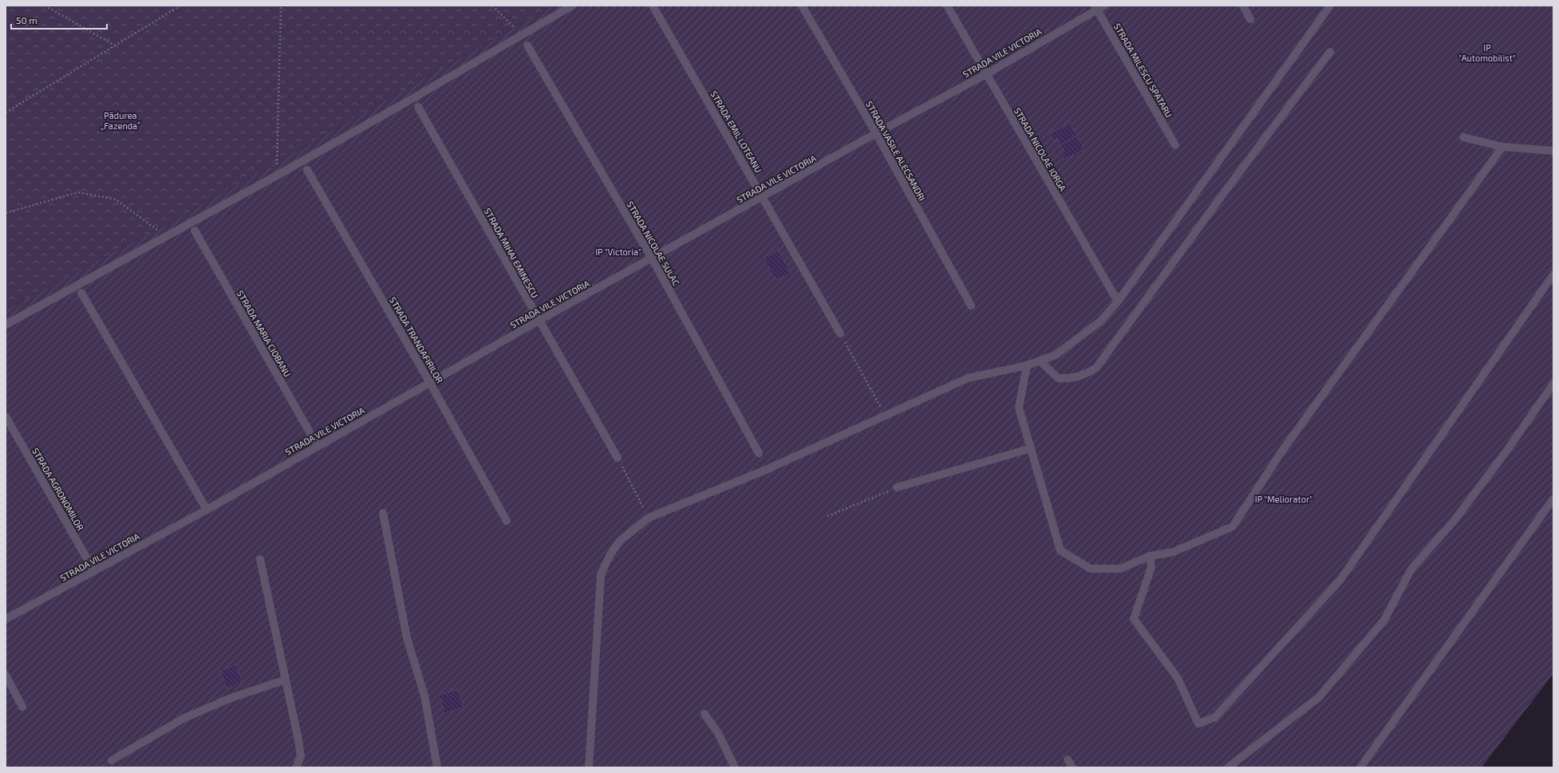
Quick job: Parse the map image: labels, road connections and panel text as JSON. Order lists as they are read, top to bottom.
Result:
{
  "streets": {
    "street": [
      "STRADA VILE VICTORIA",
      "STRADA MILESCU SPATARU",
      "STRADA EMIL LOTEANU",
      "STRADA NICOLAE IORGA",
      "STRADA VASILE ALECSANDRI",
      "STRADA NICOLAE SULAC",
      "STRADA MIHAI EMINESCU",
      "STRADA MARIA CIOBANU",
      "STRADA TRANDAFIRILOR",
      "STRADA AGRONOMILOR"
    ]
  },
  "crossings": [
    ["STRADA VILE VICTORIA", "STRADA MILESCU SPATARU"],
    ["STRADA VILE VICTORIA", "STRADA EMIL LOTEANU"],
    ["STRADA VILE VICTORIA", "STRADA NICOLAE IORGA"],
    ["STRADA VILE VICTORIA", "STRADA VASILE ALECSANDRI"],
    ["STRADA VILE VICTORIA", "STRADA NICOLAE SULAC"],
    ["STRADA VILE VICTORIA", "STRADA MIHAI EMINESCU"],
    ["STRADA VILE VICTORIA", "STRADA MARIA CIOBANU"],
    ["STRADA VILE VICTORIA", "STRADA TRANDAFIRILOR"],
    ["STRADA VILE VICTORIA", "STRADA AGRONOMILOR"]
  ],
  "parks": [
    "IP \"Automobilist\"",
    "Pădurea „Fazenda”",
    "IP \"Victoria\"",
    "IP \"Meliorator\""
  ],
  "scale_bar": "50 m"
}
